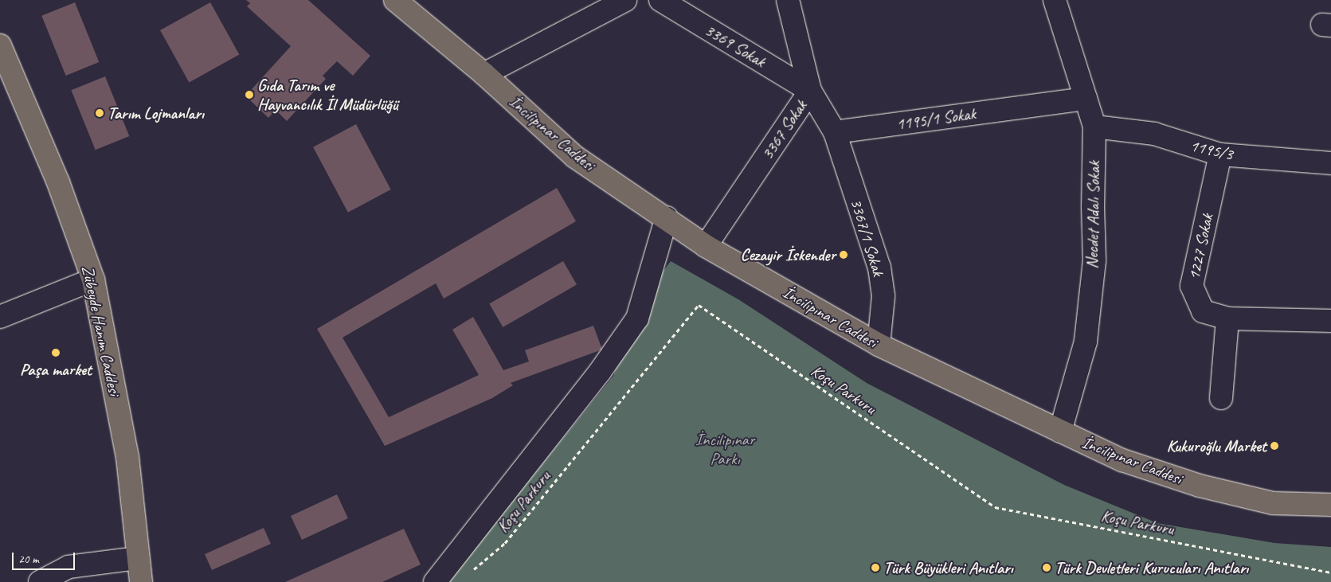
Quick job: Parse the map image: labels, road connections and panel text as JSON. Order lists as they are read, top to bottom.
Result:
{
  "streets": {
    "main road": ["İncilipınar Caddesi", "Zübeyde Hanım Caddesi"],
    "street": [
      "3369 Sokak",
      "1195/1 Sokak",
      "3367 Sokak",
      "1195/3",
      "Necdet Adalı Sokak",
      "3367/1 Sokak",
      "1227 Sokak"
    ],
    "path": ["Koşu Parkuru"]
  },
  "crossings": [
    ["3369 Sokak", "3367 Sokak"],
    ["1195/1 Sokak", "Necdet Adalı Sokak"],
    ["1195/1 Sokak", "3367/1 Sokak"],
    ["3367 Sokak", "İncilipınar Caddesi"],
    ["İncilipınar Caddesi", "Necdet Adalı Sokak"],
    ["İncilipınar Caddesi", "3367/1 Sokak"],
    ["1195/3", "Necdet Adalı Sokak"],
    ["1195/3", "1227 Sokak"]
  ],
  "parks": ["İncilipınar Parkı"],
  "places": [
    "Gıda Tarım ve Hayvancılık İl Müdürlüğü",
    "Tarım Lojmanları",
    "Cezayir İskender",
    "Paşa market",
    "Kukuroğlu Market",
    "Türk Büyükleri Anıtları",
    "Türk Devletleri Kurucuları Anıtları"
  ],
  "scale_bar": "20 m"
}
